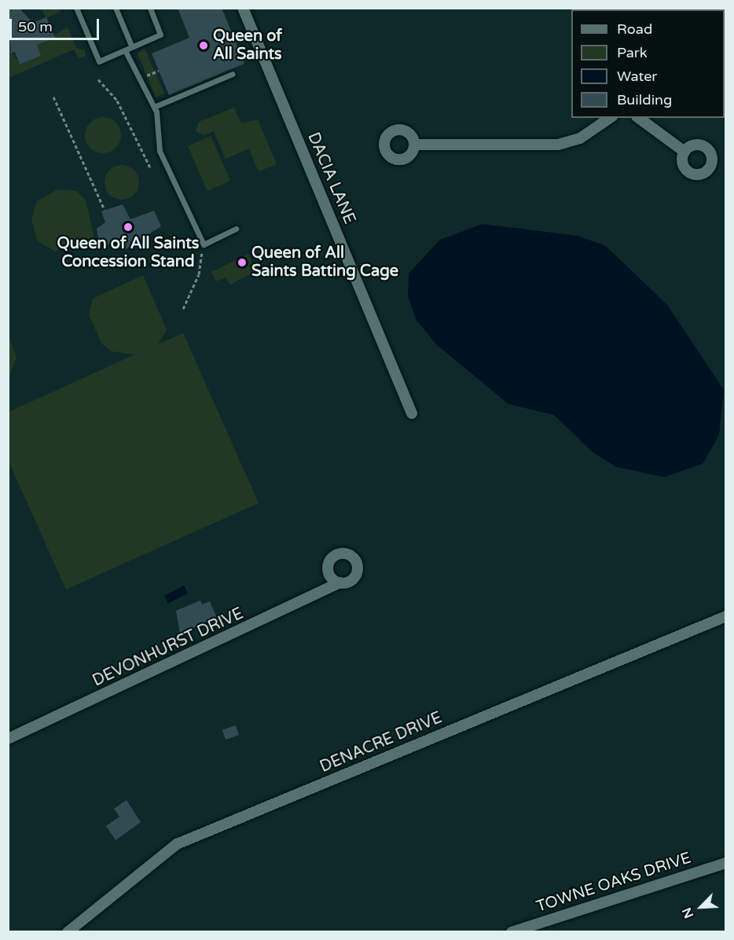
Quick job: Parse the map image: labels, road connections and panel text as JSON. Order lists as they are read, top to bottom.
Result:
{
  "streets": {
    "street": [
      "DACIA LANE",
      "DEVONHURST DRIVE",
      "DENACRE DRIVE",
      "TOWNE OAKS DRIVE"
    ]
  },
  "places": ["Queen of All Saints", "Queen of All Saints Concession Stand", "Queen of All Saints Batting Cage"],
  "legend": [
    "Road",
    "Park",
    "Water",
    "Building"
  ],
  "scale_bar": "50 m",
  "north": "bottom left"
}
